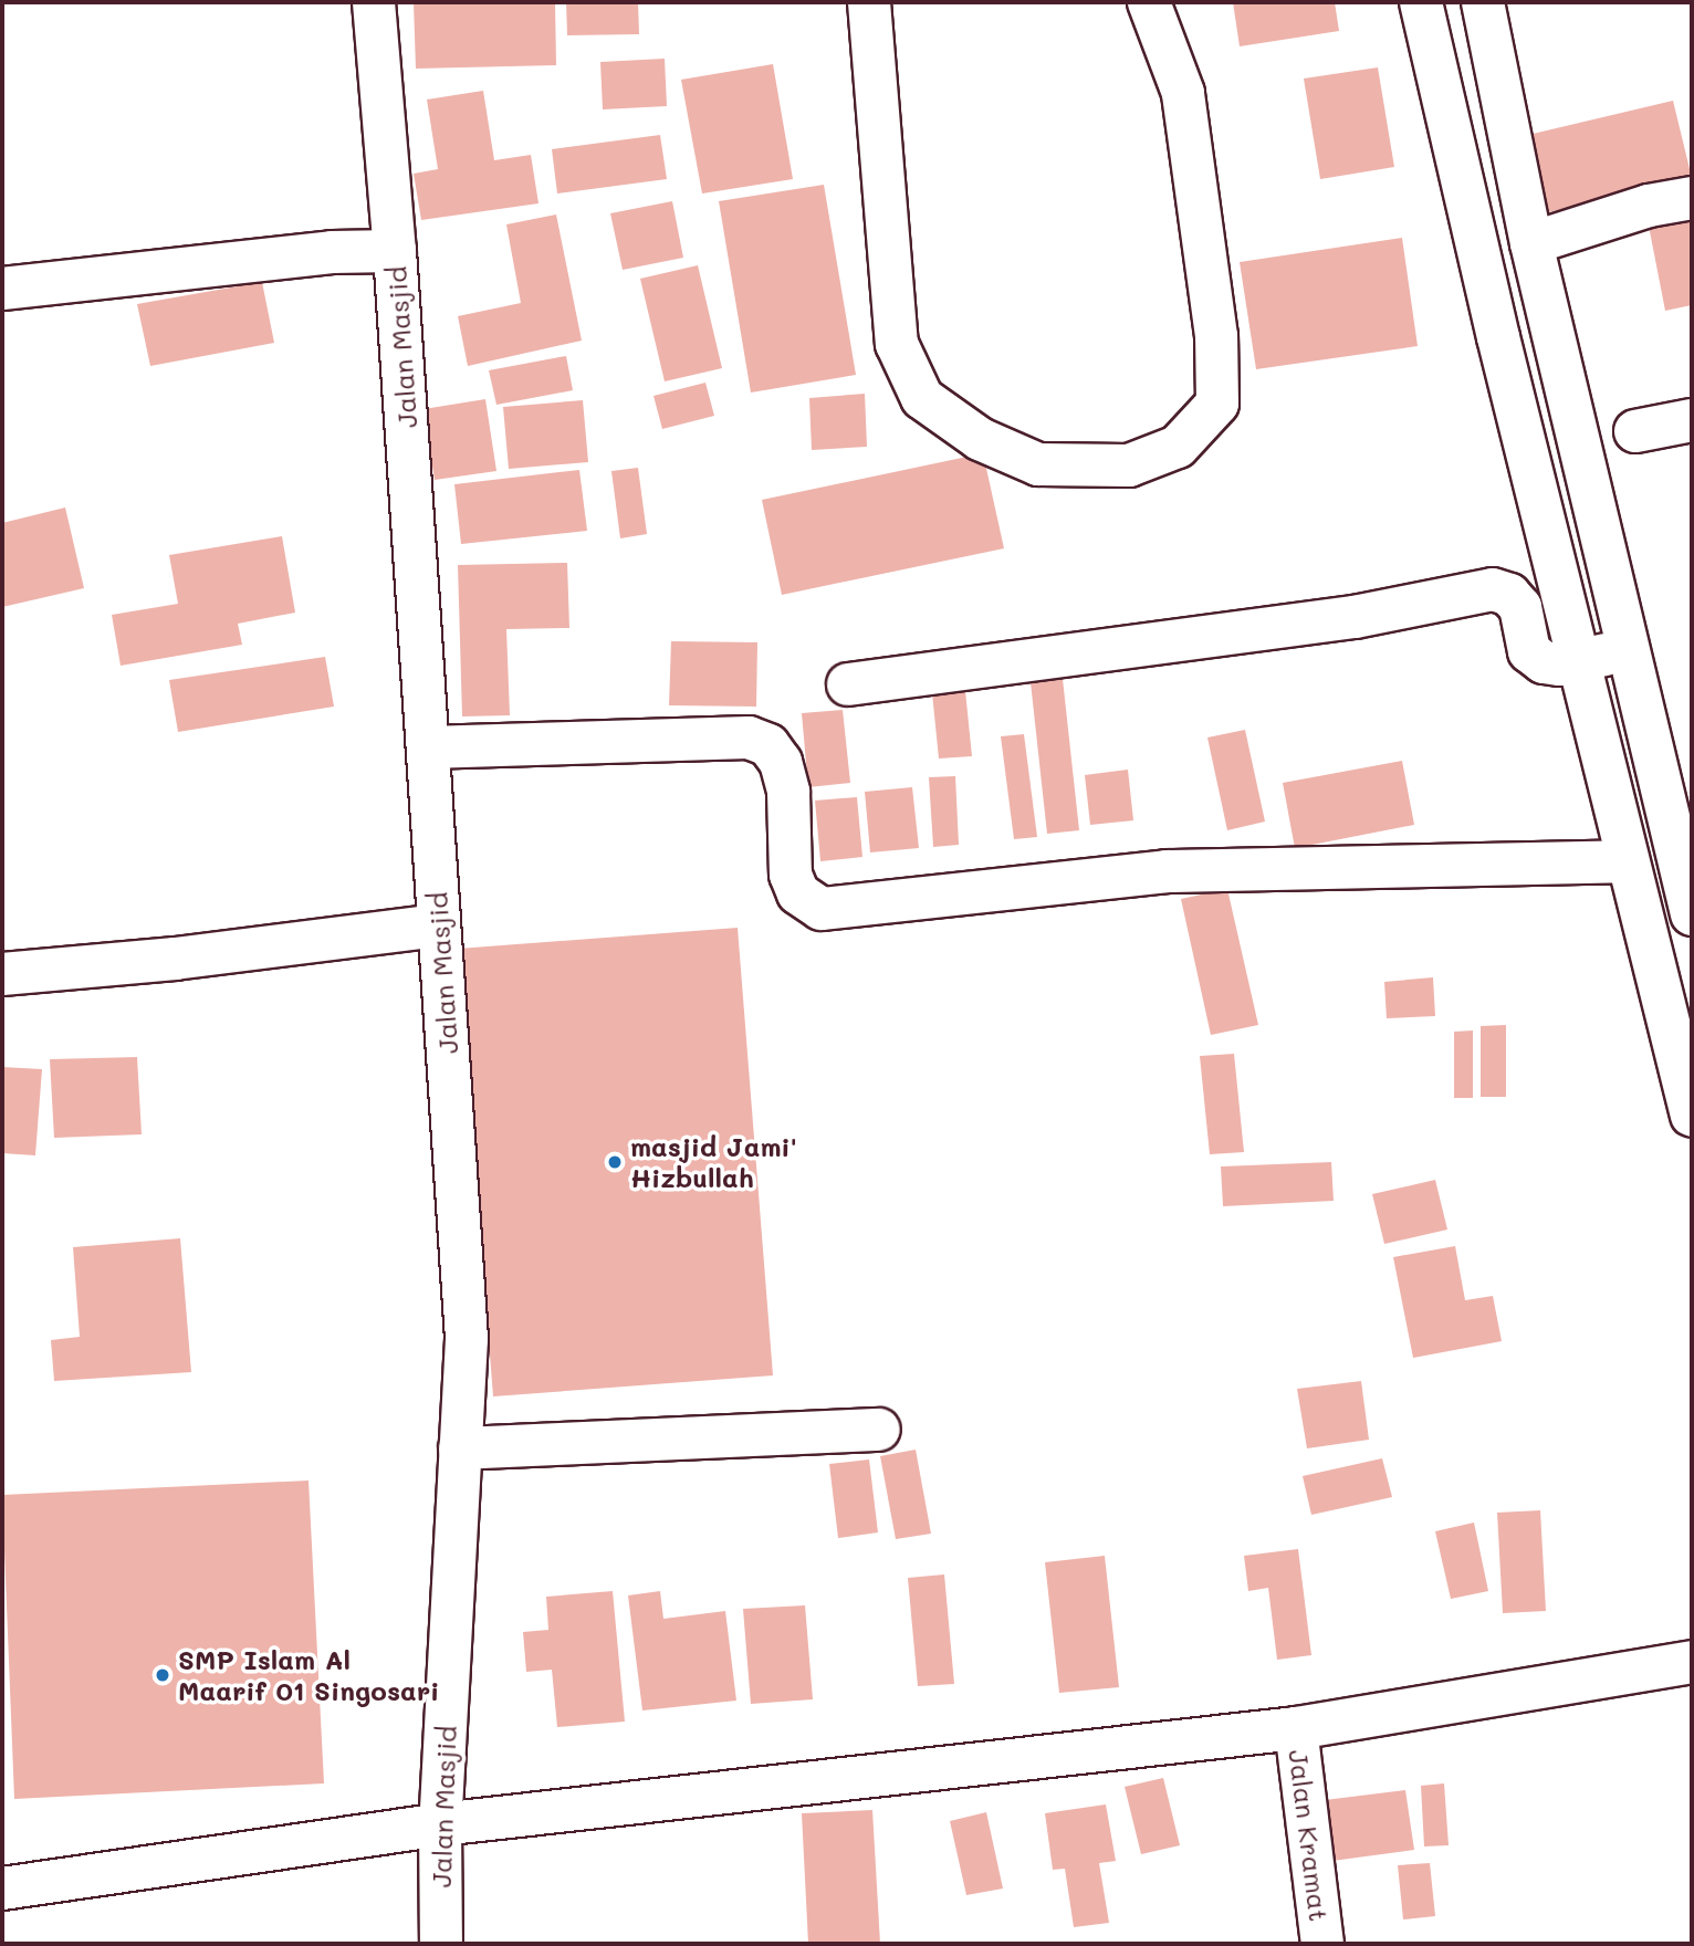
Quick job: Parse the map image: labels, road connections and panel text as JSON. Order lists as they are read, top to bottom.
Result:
{
  "streets": {
    "street": ["Jalan Masjid", "Jalan Kramat"]
  },
  "places": ["masjid Jami' Hizbullah", "SMP Islam Al Maarif 01 Singosari"]
}
